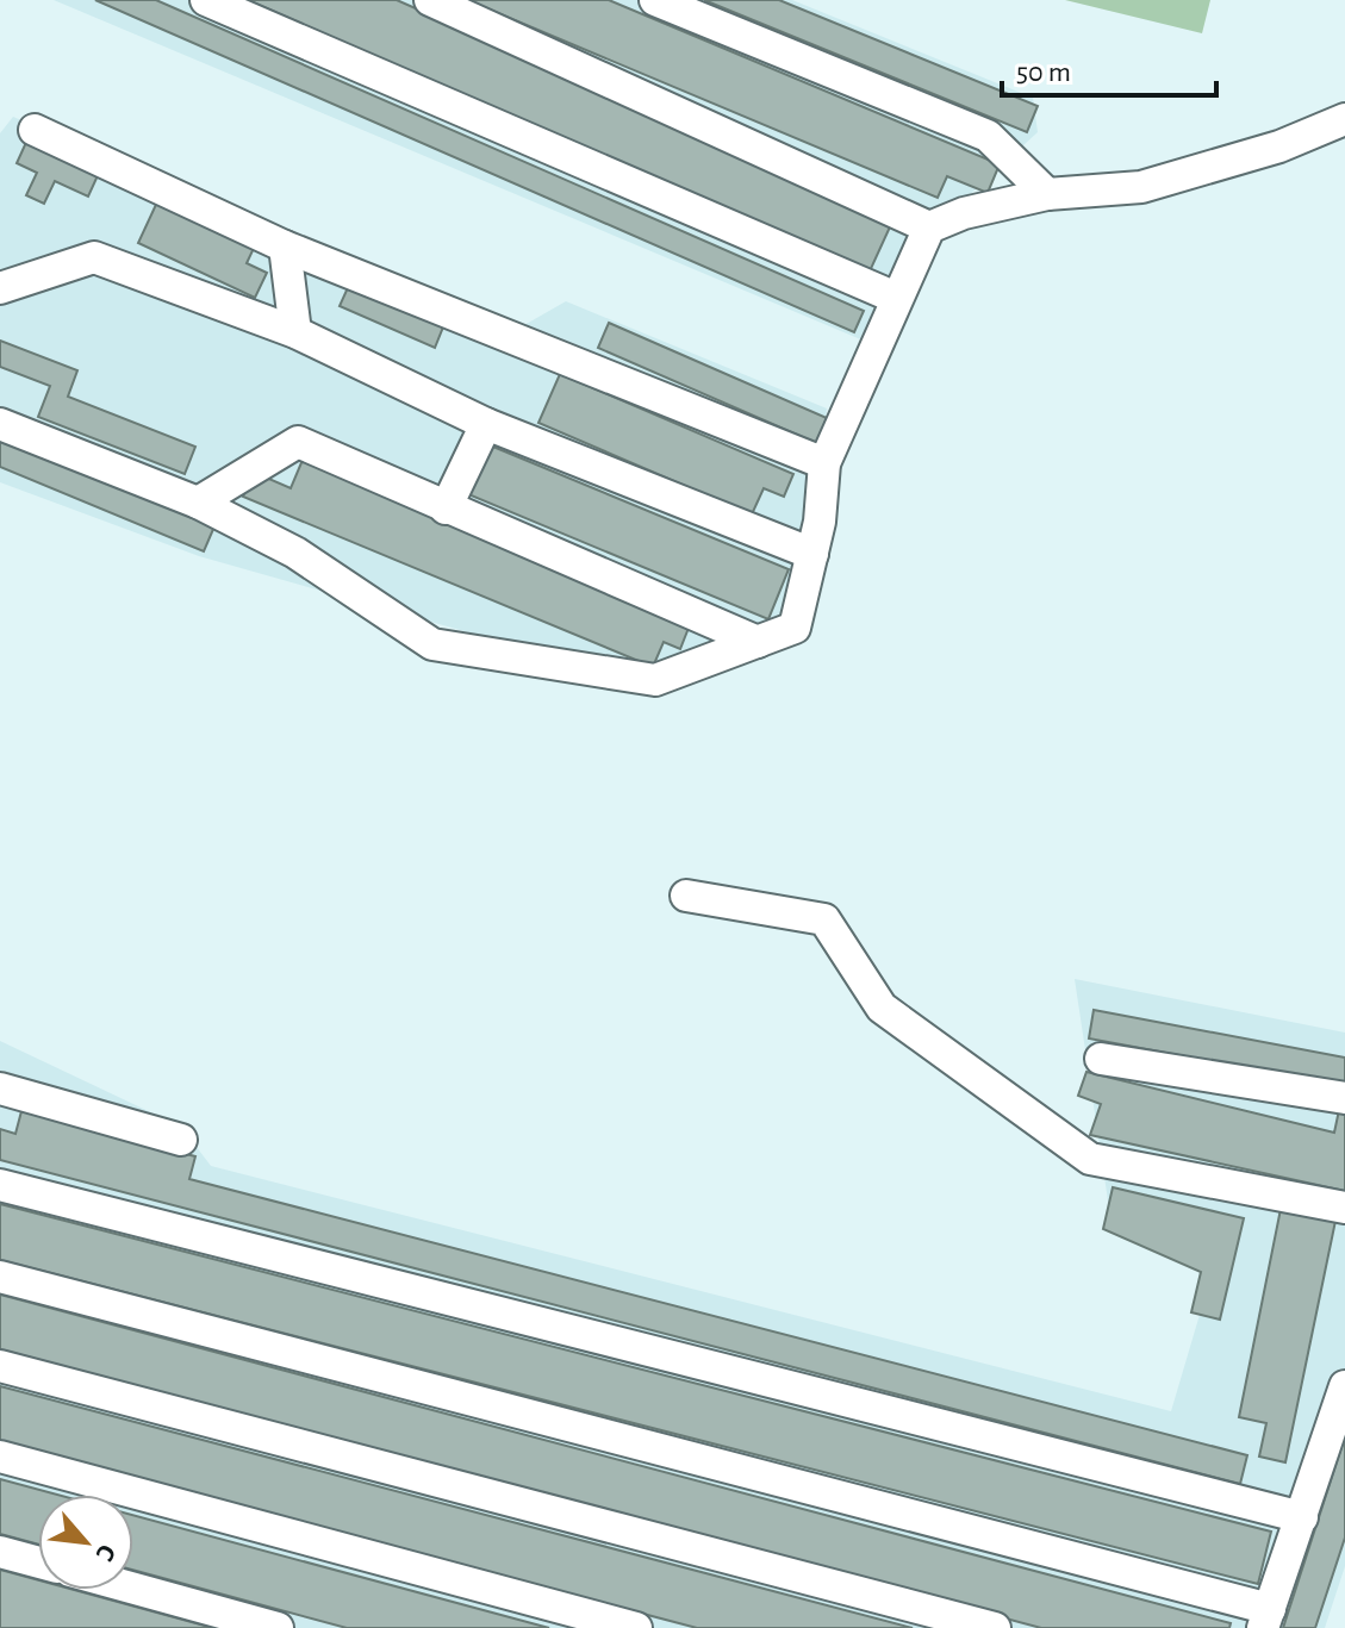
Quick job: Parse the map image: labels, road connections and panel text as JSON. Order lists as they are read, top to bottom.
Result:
{
  "scale_bar": "50 m",
  "north": "bottom right"
}
